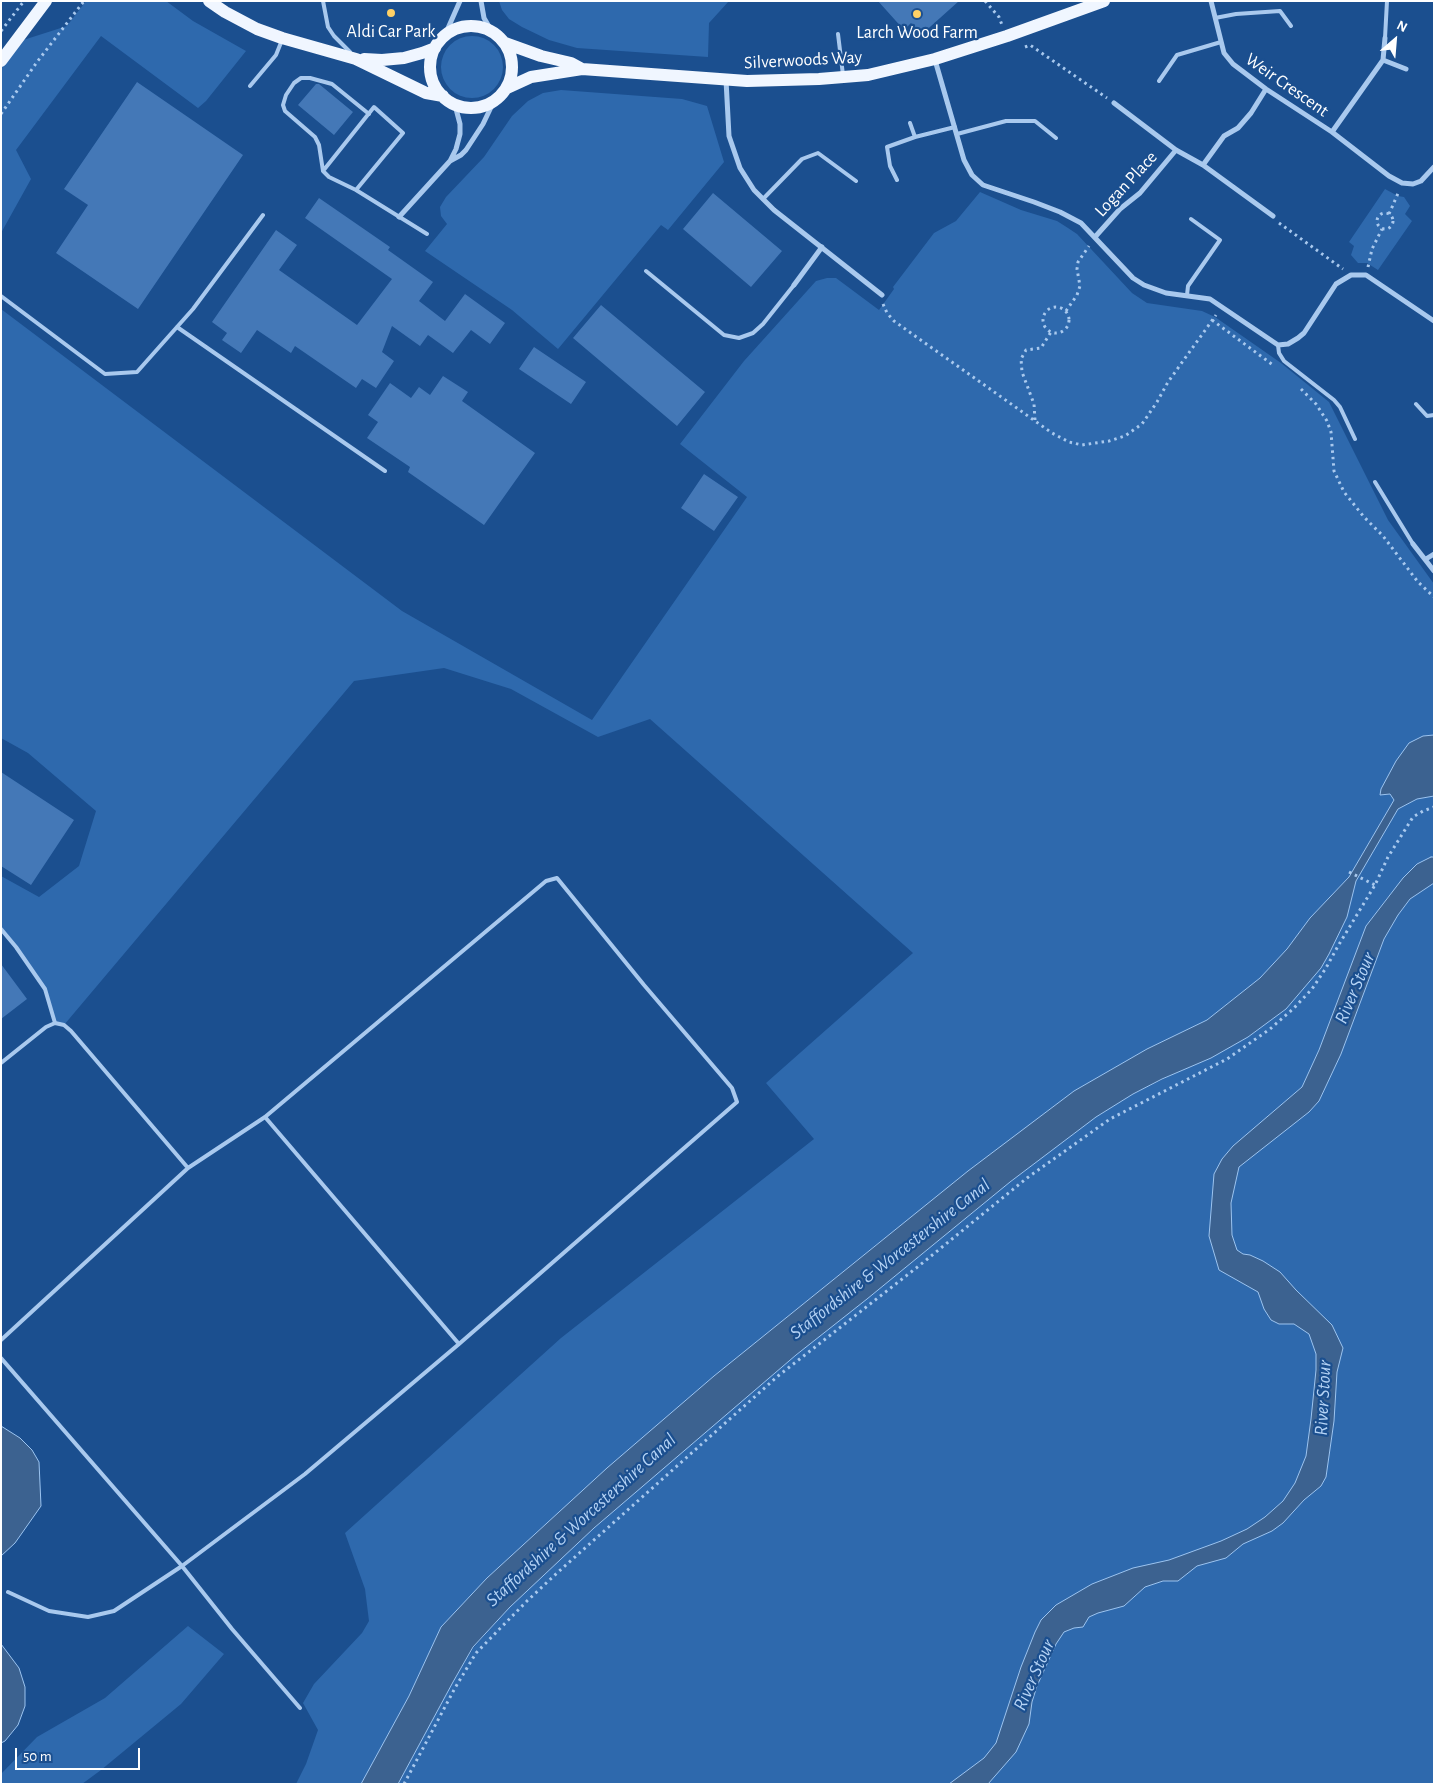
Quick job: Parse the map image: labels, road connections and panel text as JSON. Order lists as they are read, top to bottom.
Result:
{
  "streets": {
    "main road": ["Silverwoods Way"],
    "street": ["Weir Crescent", "Logan Place"]
  },
  "water": ["River Stour", "Staffordshire & Worcestershire Canal"],
  "places": ["Aldi Car Park", "Larch Wood Farm"],
  "scale_bar": "50 m",
  "north": "top right"
}
